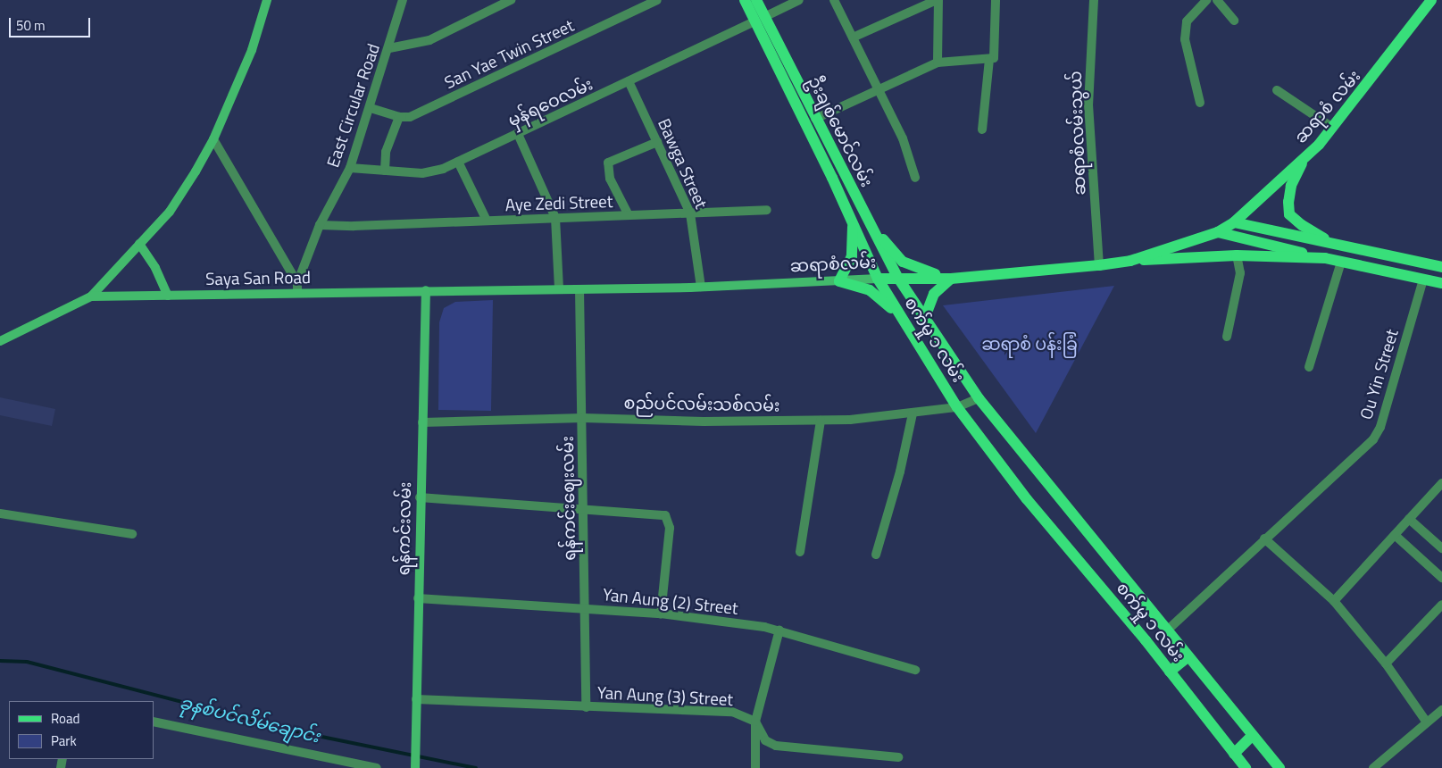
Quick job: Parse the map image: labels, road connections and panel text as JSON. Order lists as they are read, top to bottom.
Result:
{
  "streets": {
    "main road": [
      "ဆရာစံ လမ်း",
      "ဦးချစ်မောင်လမ်း",
      "ဆရာစံလမ်း",
      "Saya San Road",
      "စက်မှု ၁ လမ်း",
      "ရန်ကင်းလမ်း"
    ],
    "street": [
      "San Yae Twin Street",
      "မှန်ရဝေလမ်း",
      "East Circular Road",
      "ဆရာစံလမ်းသွယ်",
      "Bawga Street",
      "Aye Zedi Street",
      "Ou Yin Street",
      "စည်ပင်လမ်းသစ်လမ်း",
      "ရန်ကင်းဈေးလမ်း",
      "Yan Aung (2) Street",
      "Yan Aung (3) Street"
    ]
  },
  "crossings": [
    ["မှန်ရဝေလမ်း", "East Circular Road"],
    ["မှန်ရဝေလမ်း", "ဦးချစ်မောင်လမ်း"],
    ["မှန်ရဝေလမ်း", "Bawga Street"],
    ["East Circular Road", "Aye Zedi Street"],
    ["East Circular Road", "Saya San Road"],
    ["ဆရာစံ လမ်း", "ဆရာစံလမ်း"],
    ["ဦးချစ်မောင်လမ်း", "ဆရာစံလမ်း"],
    ["ဦးချစ်မောင်လမ်း", "စက်မှု ၁ လမ်း"],
    ["ဆရာစံလမ်းသွယ်", "ဆရာစံလမ်း"],
    ["Bawga Street", "Aye Zedi Street"],
    ["Bawga Street", "ဆရာစံလမ်း"],
    ["ဆရာစံလမ်း", "Saya San Road"],
    ["ဆရာစံလမ်း", "စက်မှု ၁ လမ်း"],
    ["ဆရာစံလမ်း", "ရန်ကင်းဈေးလမ်း"],
    ["ဆရာစံလမ်း", "ရန်ကင်းလမ်း"],
    ["Saya San Road", "ရန်ကင်းလမ်း"],
    ["စက်မှု ၁ လမ်း", "Ou Yin Street"],
    ["စက်မှု ၁ လမ်း", "စည်ပင်လမ်းသစ်လမ်း"],
    ["စည်ပင်လမ်းသစ်လမ်း", "ရန်ကင်းဈေးလမ်း"],
    ["စည်ပင်လမ်းသစ်လမ်း", "ရန်ကင်းလမ်း"],
    ["ရန်ကင်းဈေးလမ်း", "Yan Aung (2) Street"],
    ["ရန်ကင်းဈေးလမ်း", "Yan Aung (3) Street"],
    ["ရန်ကင်းလမ်း", "Yan Aung (2) Street"],
    ["ရန်ကင်းလမ်း", "Yan Aung (3) Street"]
  ],
  "water": ["ခုနစ်ပင်လိမ်ချောင်း"],
  "parks": ["ဆရာစံ ပန်းခြံ"],
  "legend": ["Road", "Park"],
  "scale_bar": "50 m"
}
